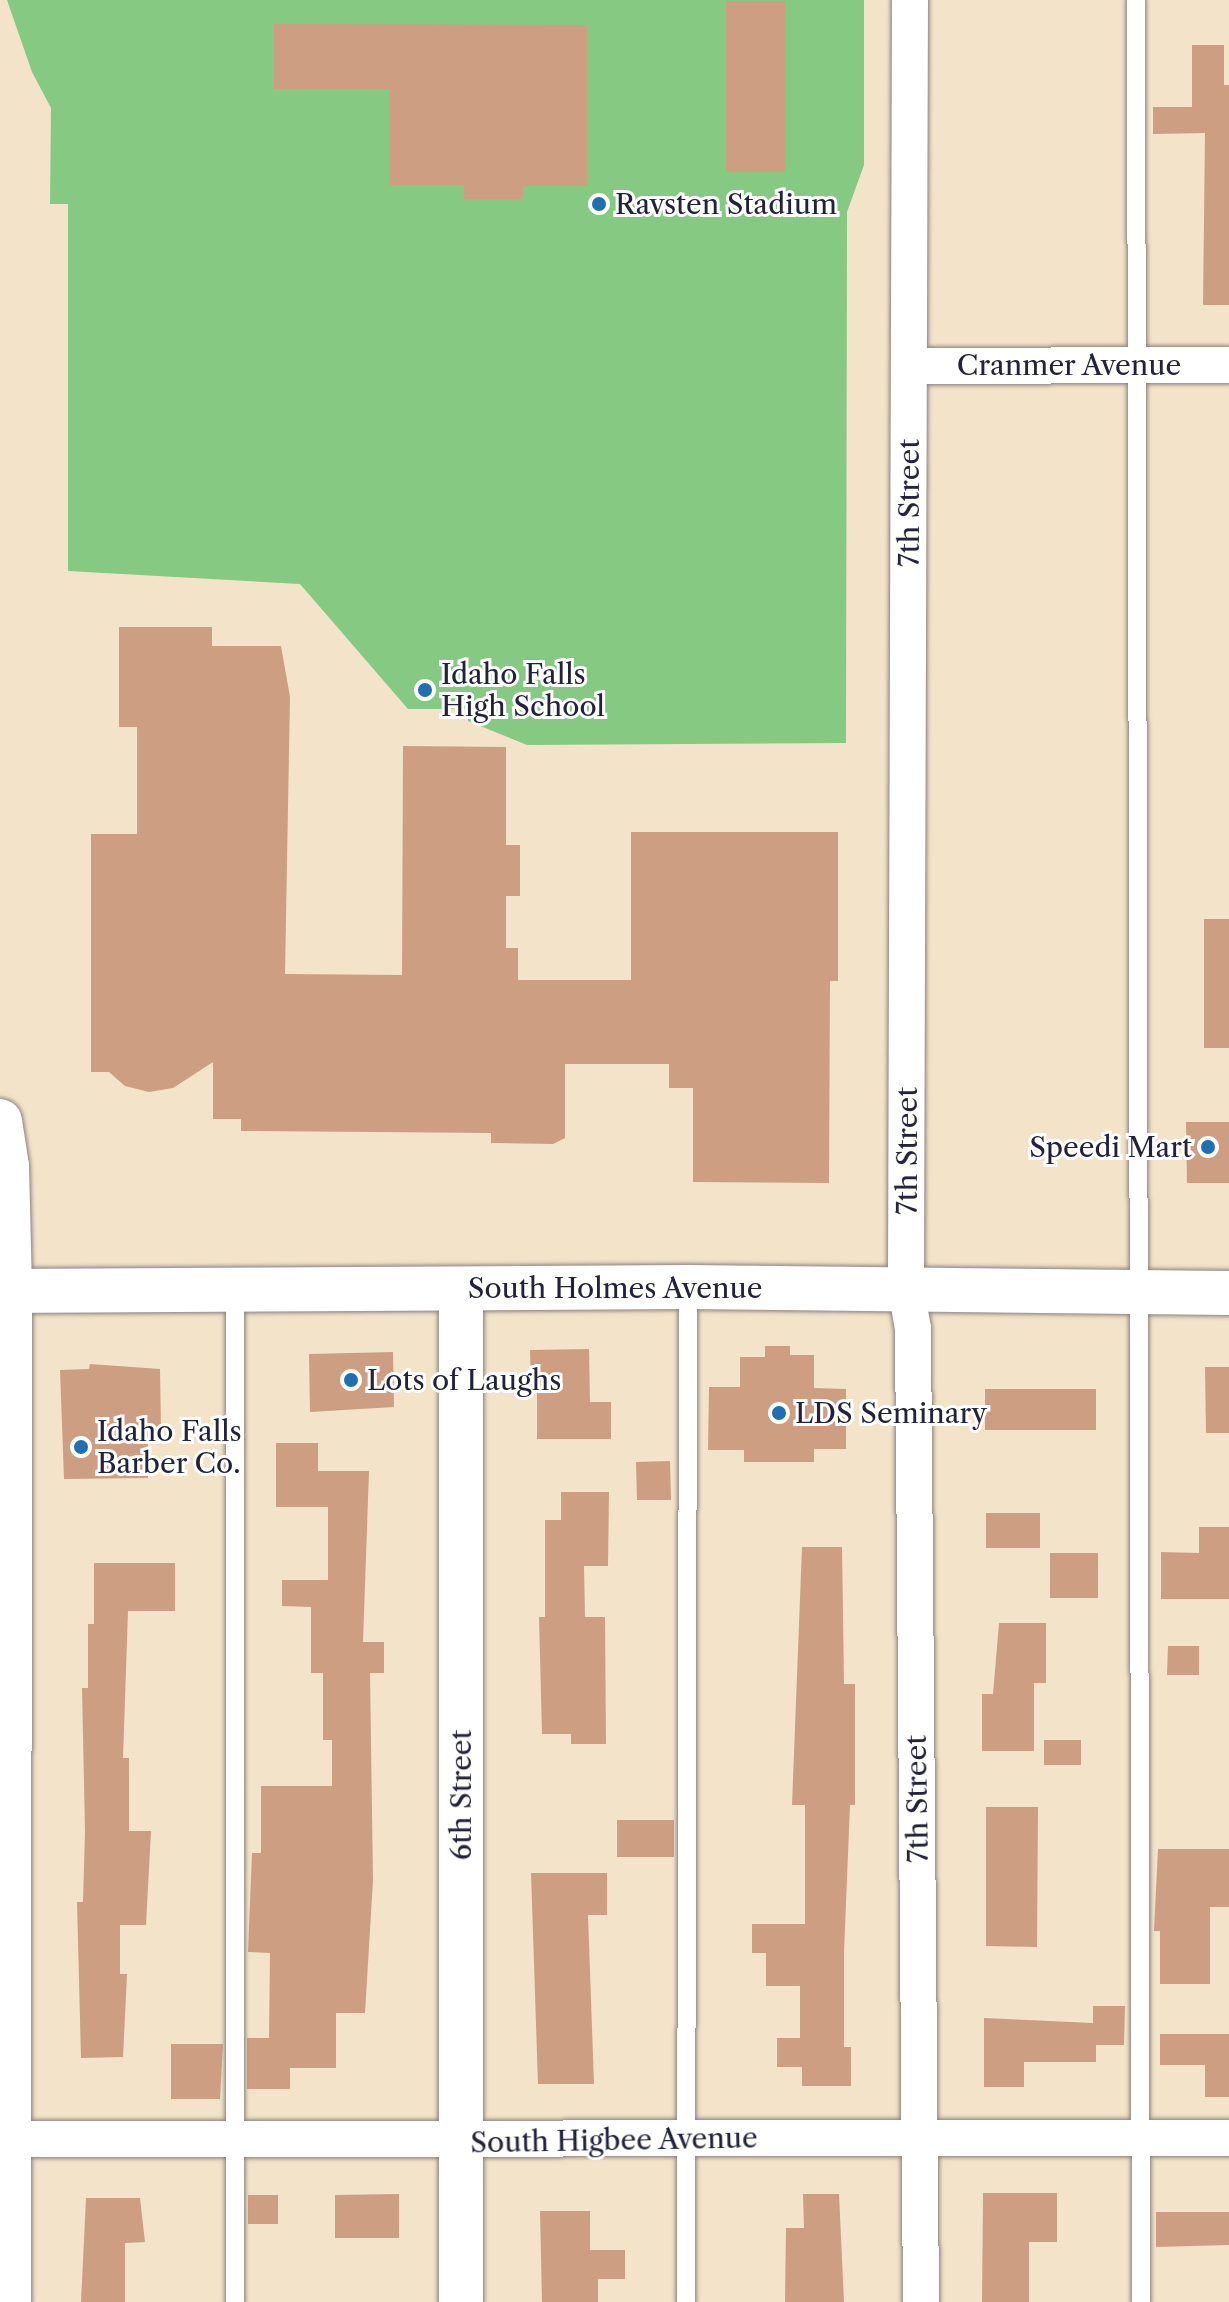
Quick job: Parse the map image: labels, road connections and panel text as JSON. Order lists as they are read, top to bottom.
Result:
{
  "streets": {
    "street": [
      "Cranmer Avenue",
      "7th Street",
      "South Holmes Avenue",
      "6th Street",
      "South Higbee Avenue"
    ]
  },
  "crossings": [
    ["Cranmer Avenue", "7th Street"],
    ["7th Street", "South Holmes Avenue"],
    ["7th Street", "South Higbee Avenue"],
    ["South Holmes Avenue", "6th Street"],
    ["6th Street", "South Higbee Avenue"]
  ],
  "places": [
    "Ravsten Stadium",
    "Idaho Falls High School",
    "Speedi Mart",
    "Lots of Laughs",
    "LDS Seminary",
    "Idaho Falls Barber Co."
  ]
}
